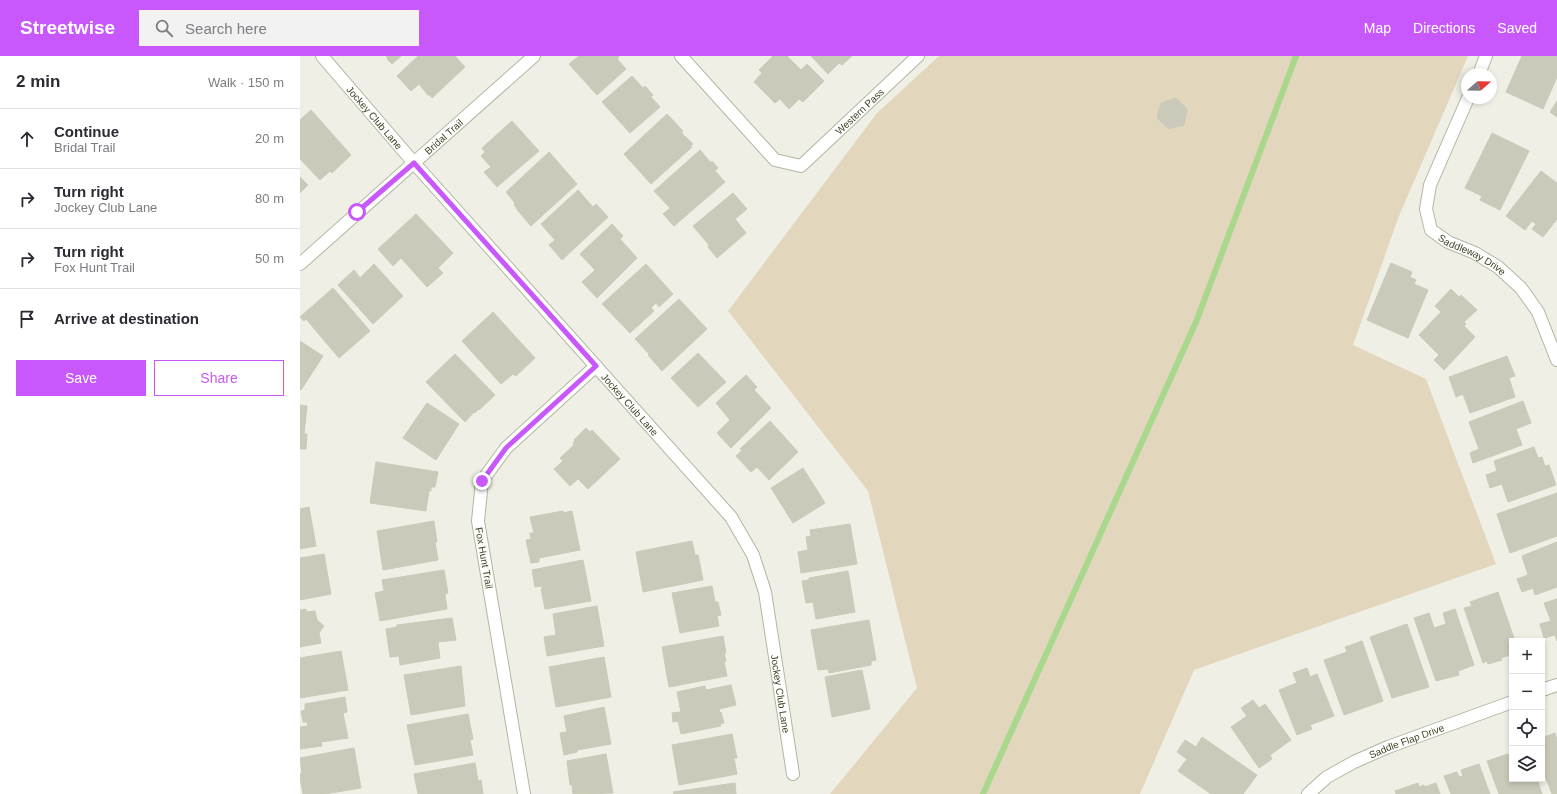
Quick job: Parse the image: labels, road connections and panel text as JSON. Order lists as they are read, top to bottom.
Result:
{
  "streets": {
    "street": [
      "Western Pass",
      "Jockey Club Lane",
      "Bridal Trail",
      "Saddleway Drive",
      "Fox Hunt Trail",
      "Saddle Flap Drive"
    ]
  },
  "crossings": [
    ["Jockey Club Lane", "Bridal Trail"],
    ["Jockey Club Lane", "Fox Hunt Trail"]
  ],
  "north": "right",
  "page": {
    "header": "Streetwise",
    "search": "Search here",
    "nav": ["Map", "Directions", "Saved"],
    "heading": ["2 min", "Walk · 150 m"],
    "list": [
      ["Continue", "Bridal Trail", "20 m"],
      ["Turn right", "Jockey Club Lane", "80 m"],
      ["Turn right", "Fox Hunt Trail", "50 m"],
      "Arrive at destination"
    ],
    "buttons": ["Save", "Share"],
    "map_buttons": ["+", "−"]
  }
}
